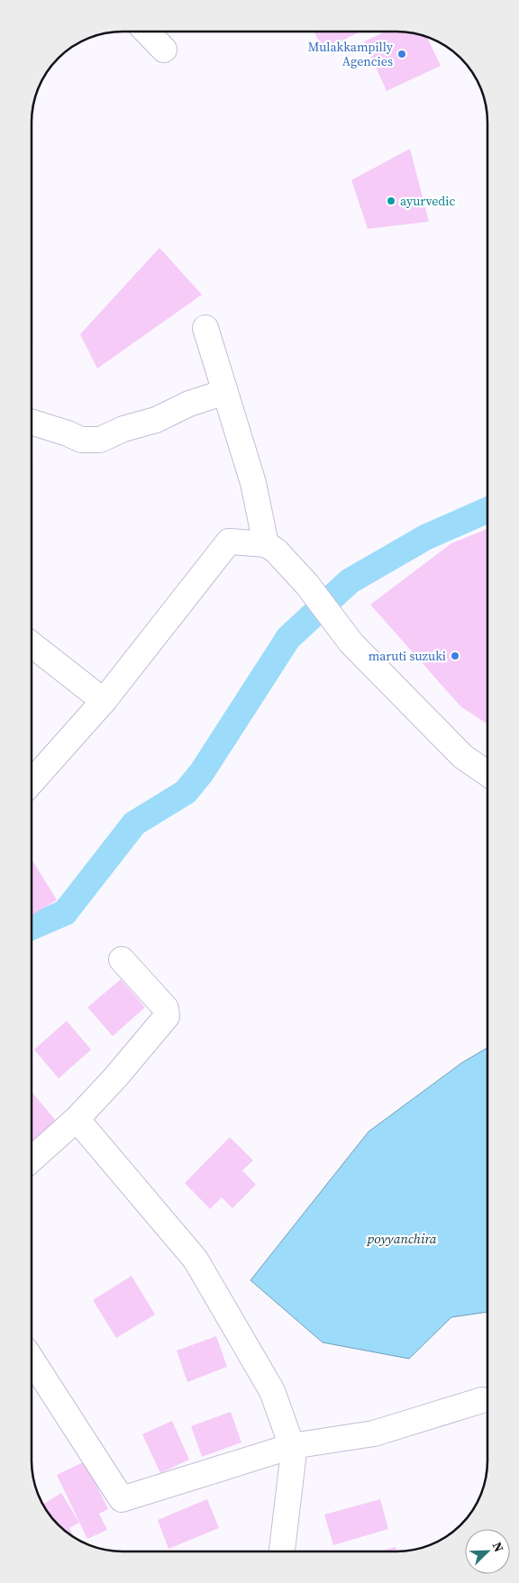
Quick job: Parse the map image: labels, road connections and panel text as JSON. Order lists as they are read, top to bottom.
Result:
{
  "water": ["poyyanchira"],
  "places": ["Mulakkampilly Agencies", "ayurvedic", "maruti suzuki"],
  "north": "top right"
}
